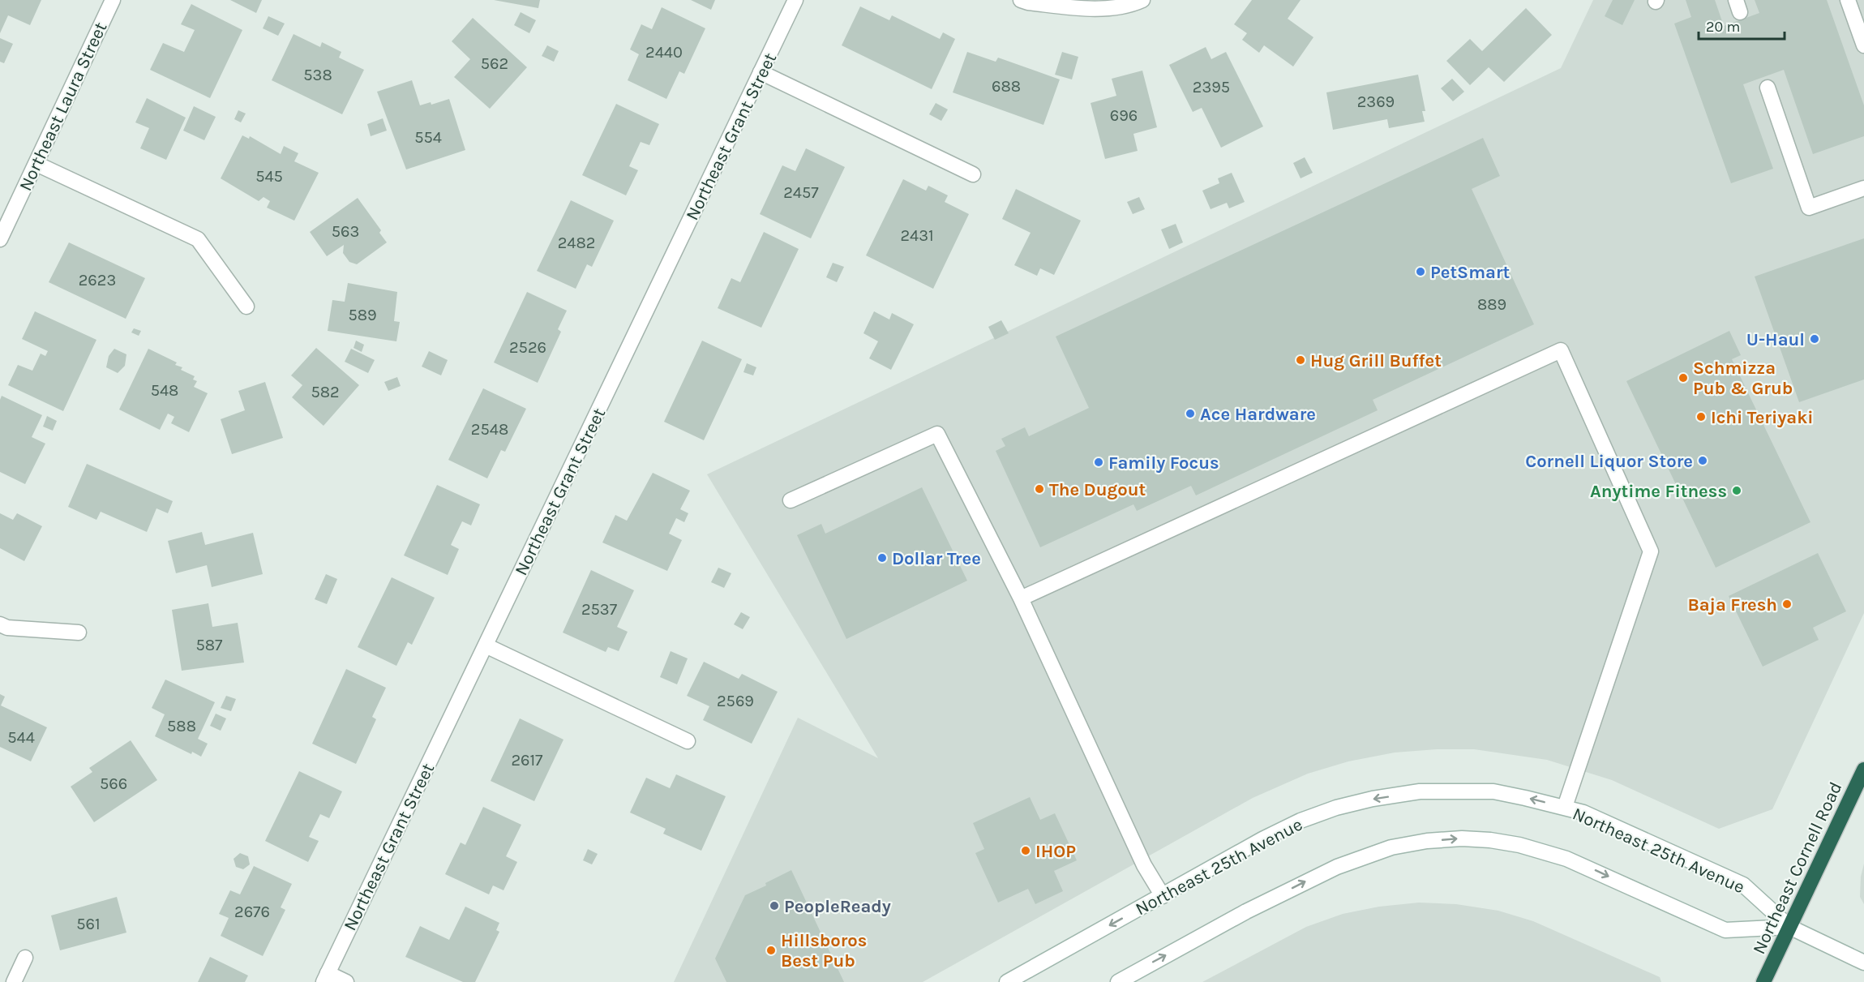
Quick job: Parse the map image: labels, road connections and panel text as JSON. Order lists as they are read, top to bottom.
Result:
{
  "streets": {
    "highway": ["Northeast Cornell Road"],
    "street": ["Northeast Laura Street", "Northeast Grant Street", "Northeast 25th Avenue"]
  },
  "crossings": [
    ["Northeast 25th Avenue", "Northeast Cornell Road"]
  ],
  "places": [
    "PetSmart",
    "U-Haul",
    "Hug Grill Buffet",
    "Schmizza Pub & Grub",
    "Ace Hardware",
    "Ichi Teriyaki",
    "Cornell Liquor Store",
    "Family Focus",
    "The Dugout",
    "Anytime Fitness",
    "Dollar Tree",
    "Baja Fresh",
    "IHOP",
    "PeopleReady",
    "Hillsboros Best Pub"
  ],
  "house_numbers": [
    "2440",
    "562",
    "538",
    "688",
    "2395",
    "2369",
    "696",
    "554",
    "545",
    "2457",
    "563",
    "2431",
    "2482",
    "2623",
    "889",
    "589",
    "2526",
    "548",
    "582",
    "2548",
    "2537",
    "587",
    "2569",
    "588",
    "544",
    "2617",
    "566",
    "2676",
    "561"
  ],
  "scale_bar": "20 m"
}
